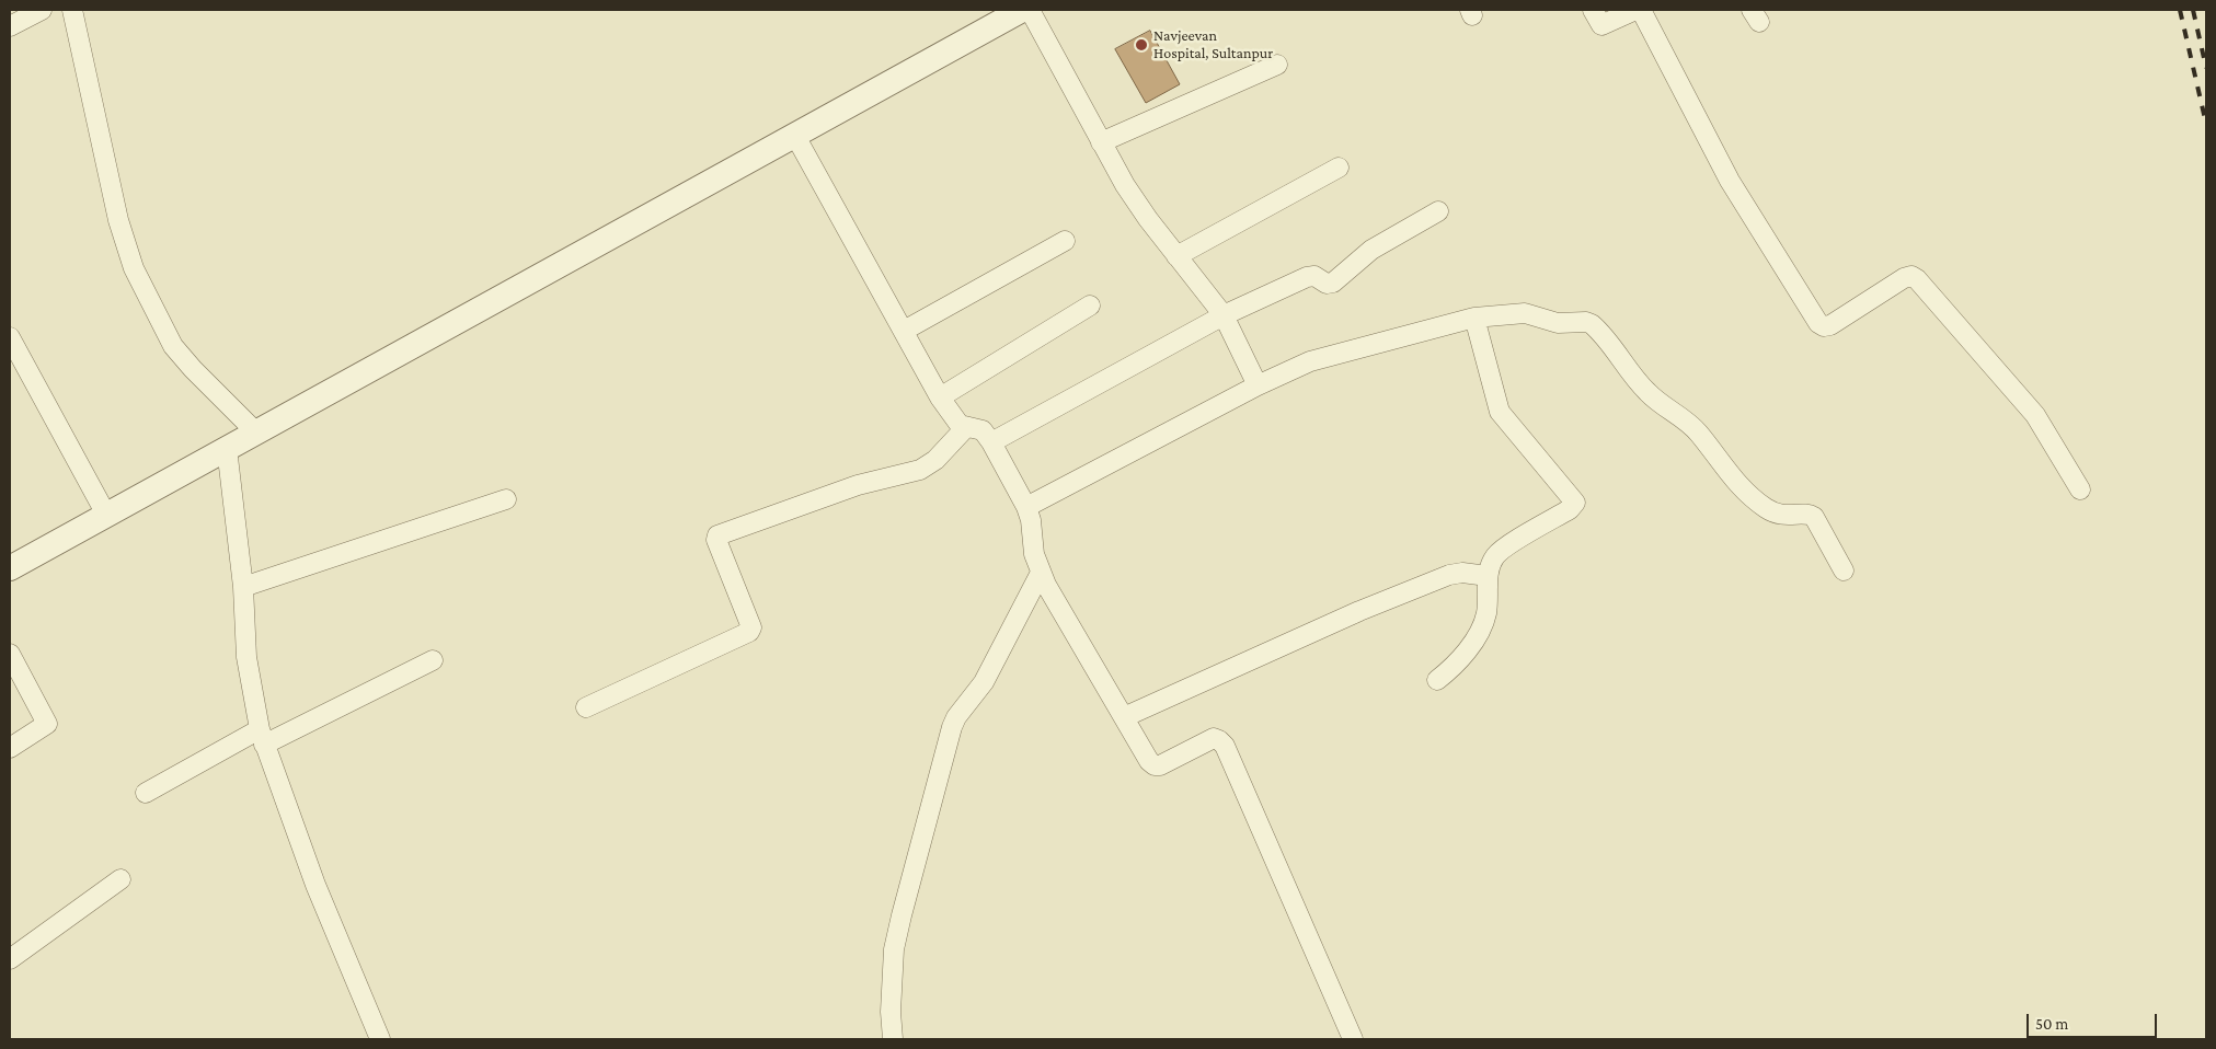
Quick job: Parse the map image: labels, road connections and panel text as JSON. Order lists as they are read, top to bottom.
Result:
{
  "places": ["Navjeevan Hospital, Sultanpur"],
  "scale_bar": "50 m"
}
